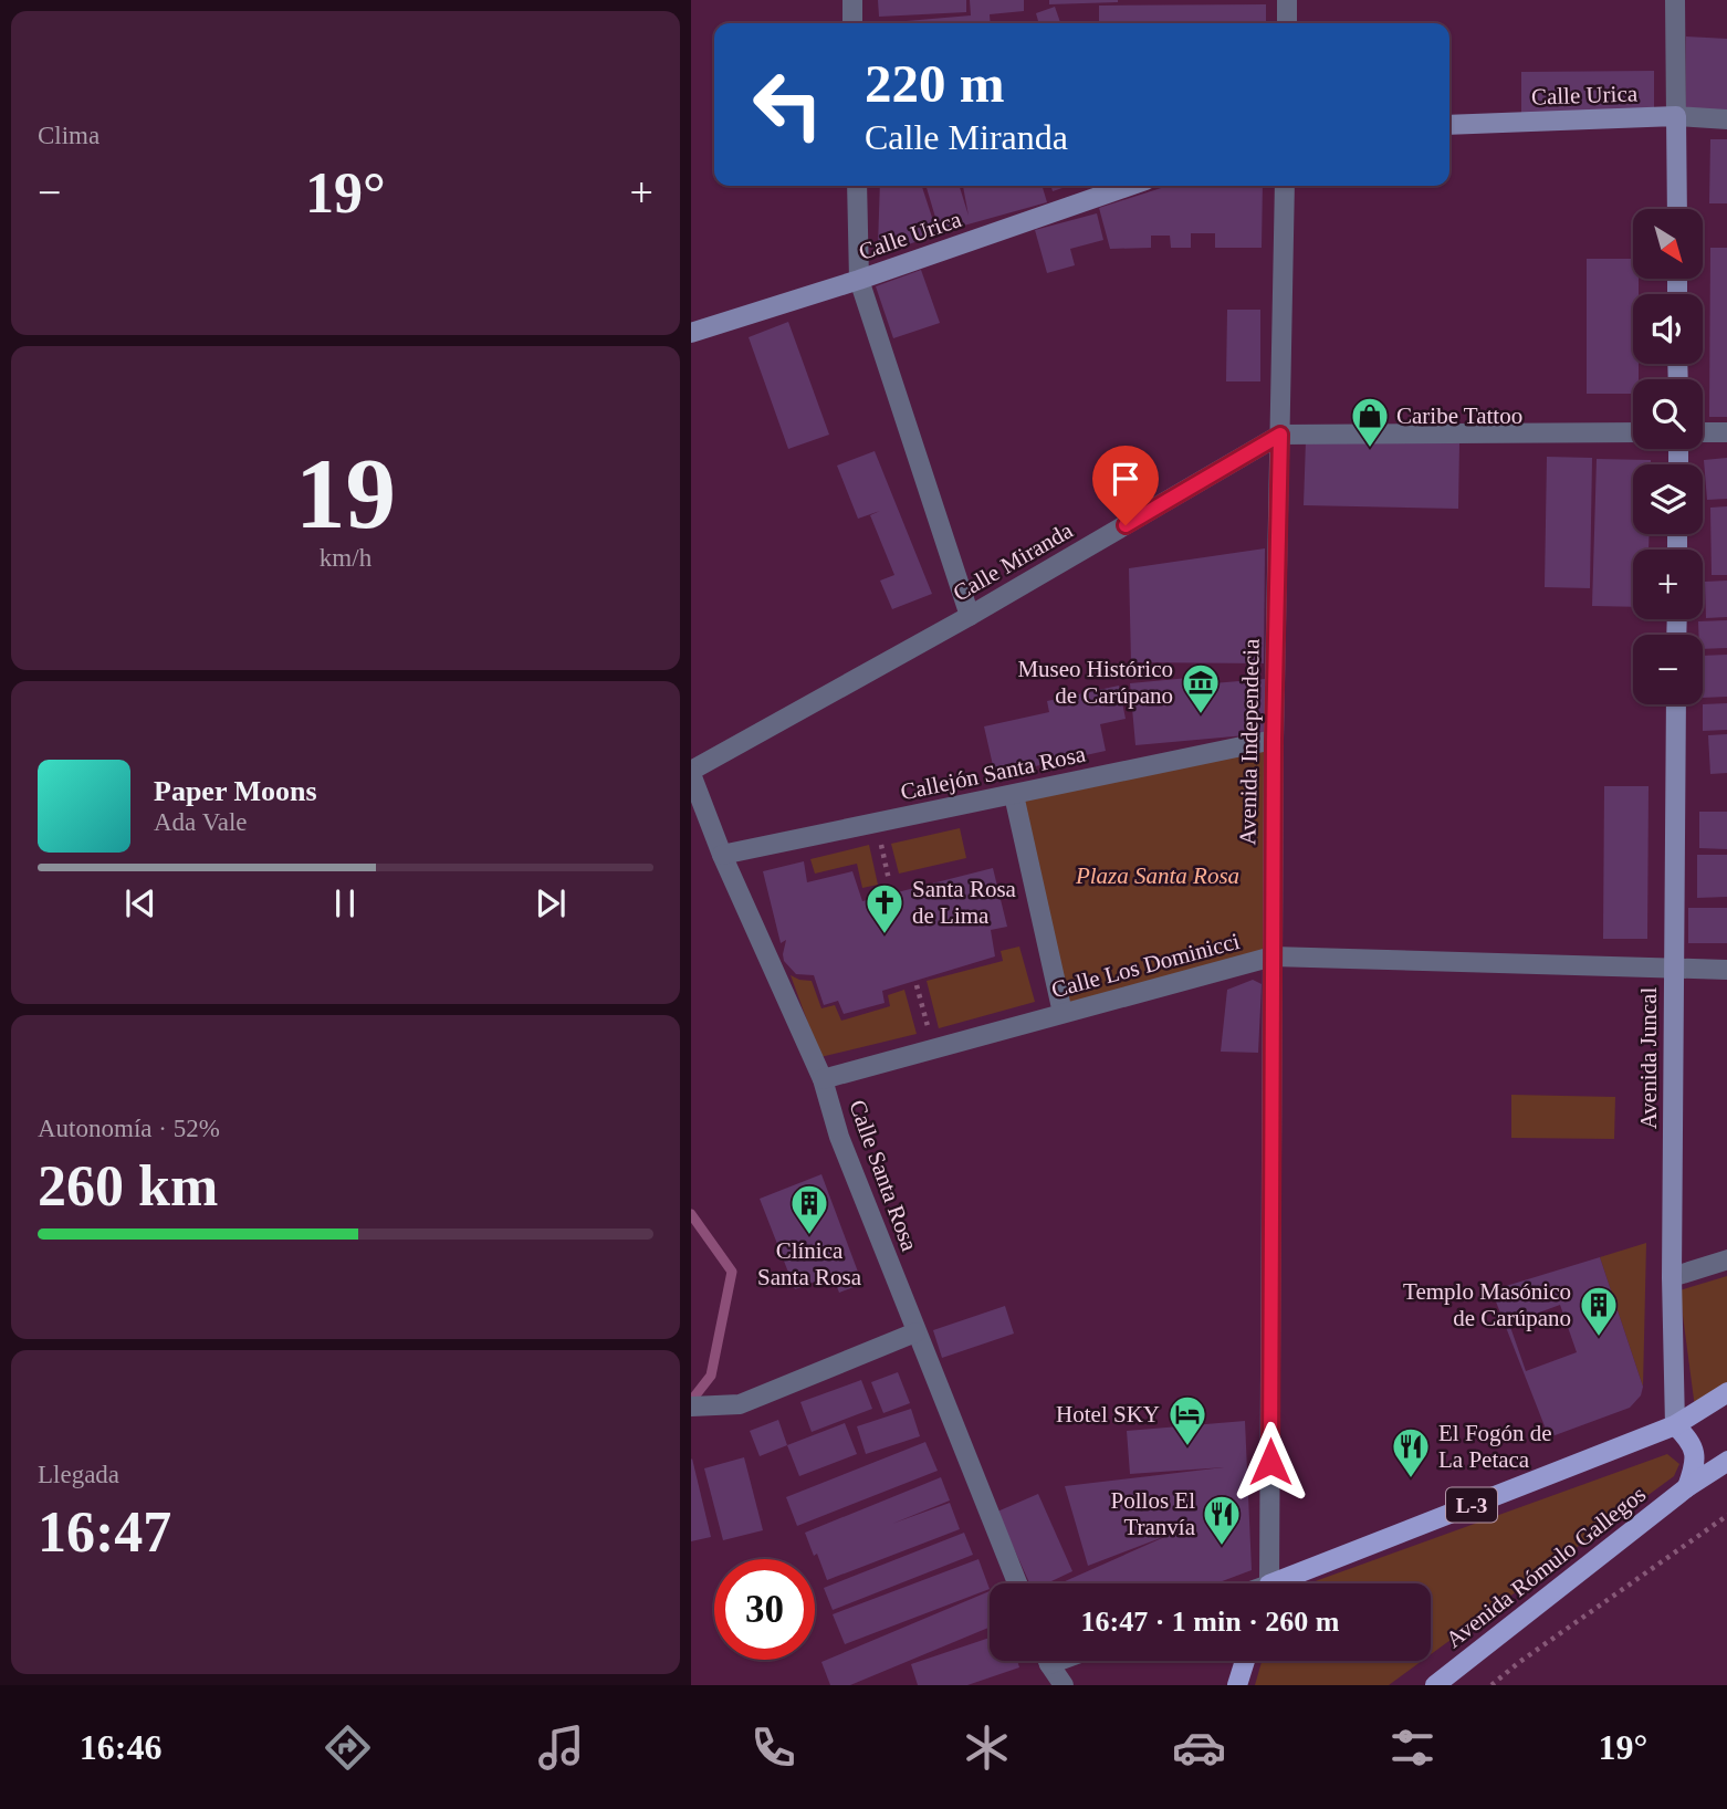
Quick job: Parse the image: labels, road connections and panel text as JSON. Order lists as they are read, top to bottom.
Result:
{
  "streets": {
    "main road": [
      "Calle Urica",
      "Avenida Juncal",
      "L-3",
      "Avenida Rómulo Gallegos"
    ],
    "street": [
      "Calle Miranda",
      "Avenida Independecia",
      "Callejón Santa Rosa",
      "Calle Los Dominicci",
      "Calle Santa Rosa"
    ]
  },
  "crossings": [
    ["Calle Miranda", "Avenida Independecia"],
    ["Calle Miranda", "Calle Santa Rosa"],
    ["Avenida Independecia", "Callejón Santa Rosa"],
    ["Avenida Independecia", "Calle Los Dominicci"],
    ["Callejón Santa Rosa", "Calle Santa Rosa"],
    ["Calle Los Dominicci", "Avenida Juncal"],
    ["Calle Los Dominicci", "Calle Santa Rosa"],
    ["Avenida Juncal", "L-3"]
  ],
  "parks": ["Plaza Santa Rosa"],
  "places": {
    "shop": ["Caribe Tattoo"],
    "museum": ["Museo Histórico de Carúpano"],
    "church": ["Santa Rosa de Lima"],
    "building": ["Clínica Santa Rosa", "Templo Masónico de Carúpano"],
    "hotel": ["Hotel SKY"],
    "restaurant": ["El Fogón de La Petaca", "Pollos El Tranvía"]
  },
  "north": "bottom right",
  "page": {
    "tile": [
      "Clima",
      ["19", "km/h"],
      ["Autonomía · 52%", "260 km"],
      ["Llegada", "16:47"]
    ],
    "turn": ["220 m", "Calle Miranda"],
    "heat": ["−", "19°", "+"],
    "map_buttons": ["+", "−"],
    "song": ["Paper Moons", "Ada Vale"],
    "limit": "30",
    "trip": "16:47 · 1 min · 260 m",
    "tabs": ["16:46", "19°"]
  }
}
